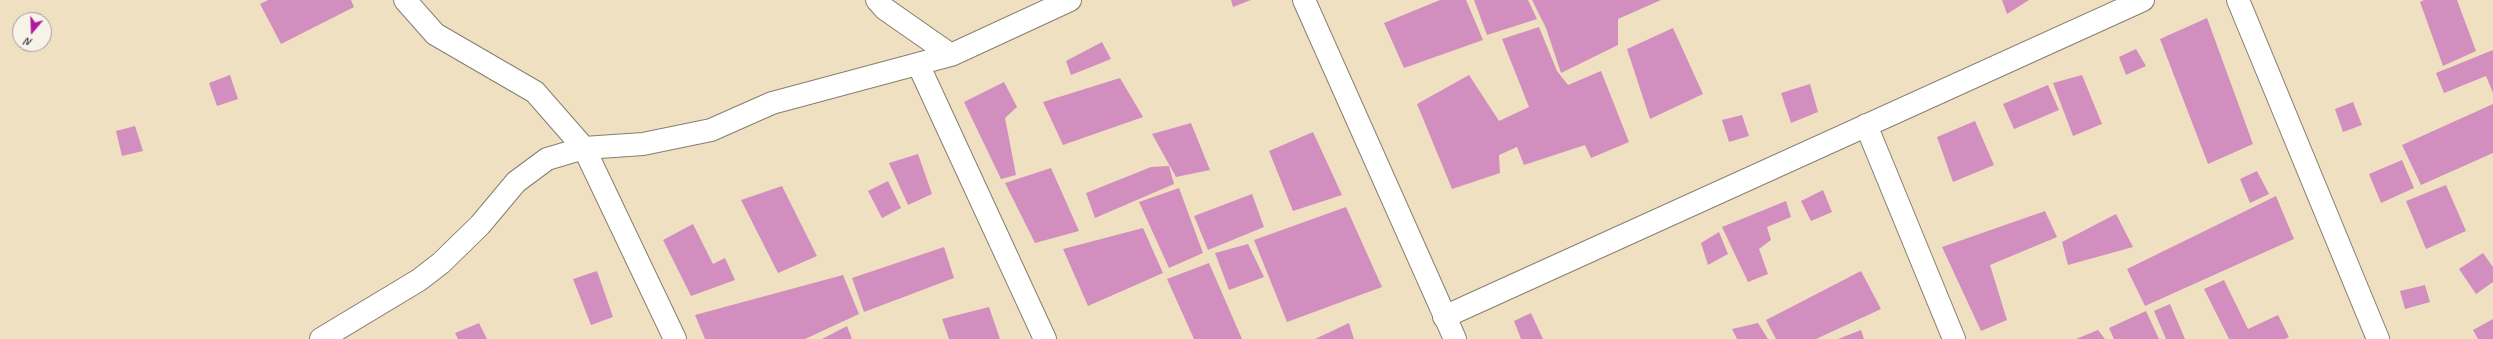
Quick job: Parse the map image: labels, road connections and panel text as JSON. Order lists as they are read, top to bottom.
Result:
{
  "north": "bottom"
}
